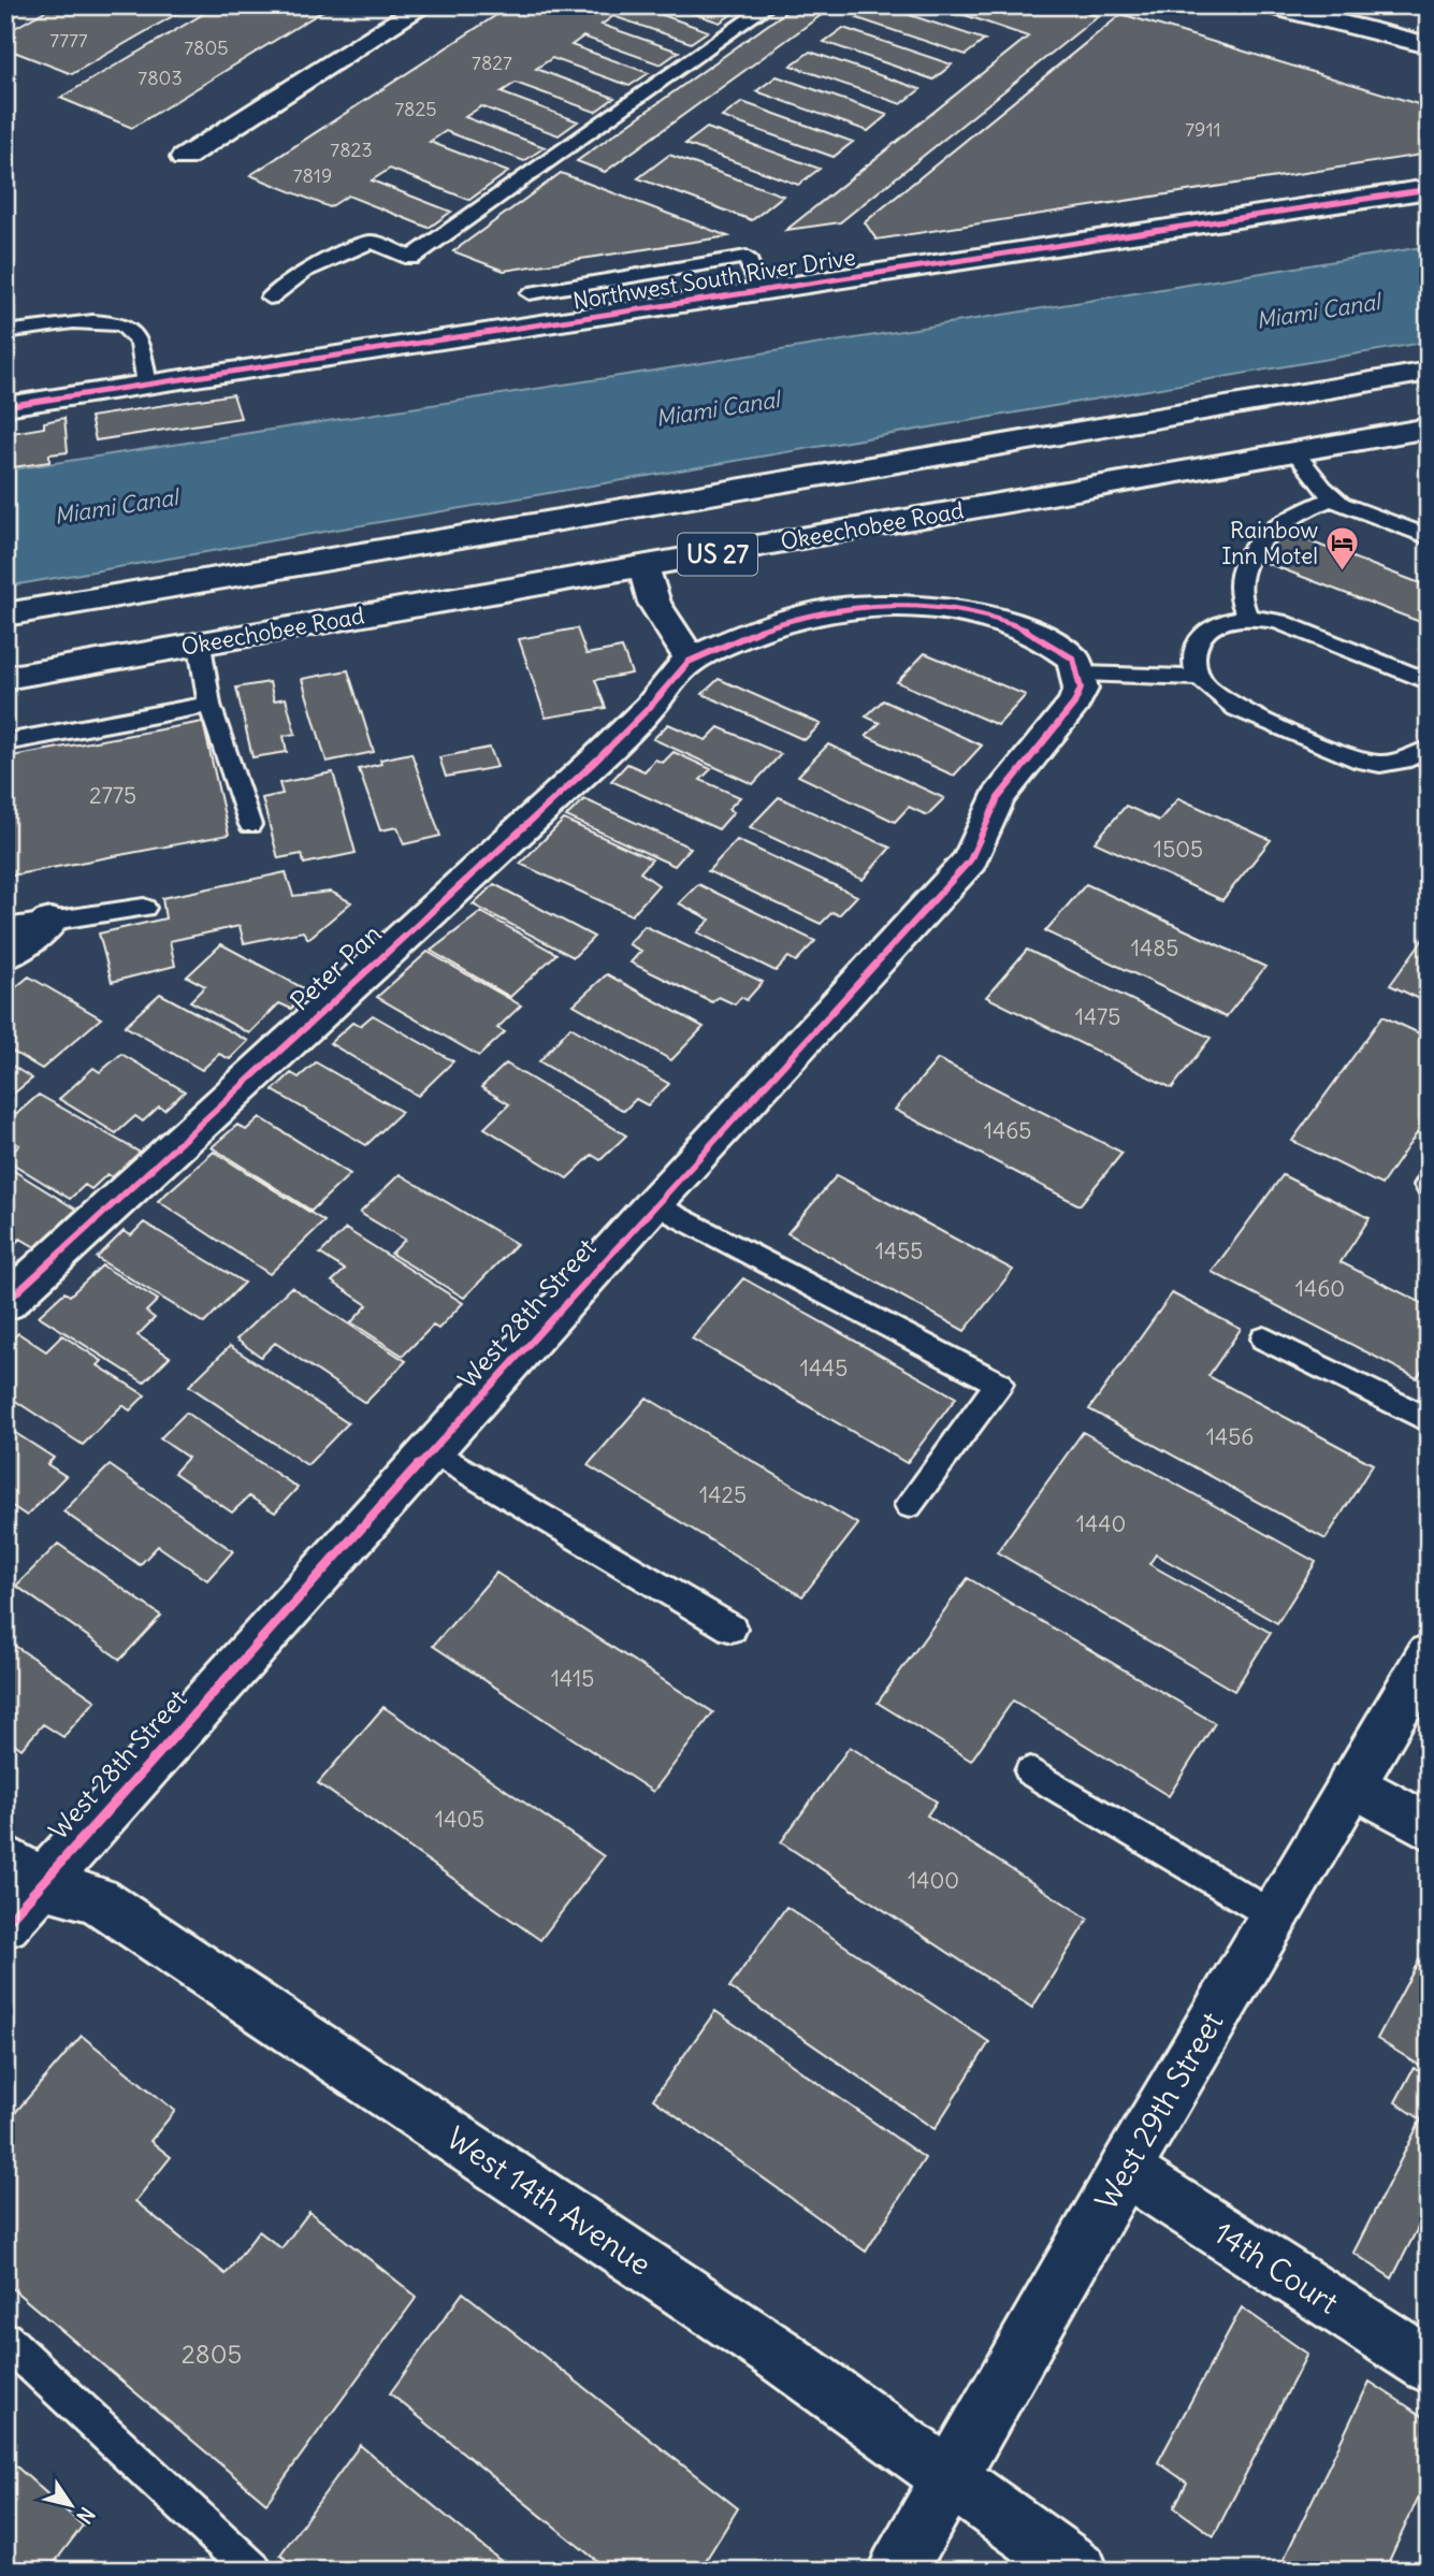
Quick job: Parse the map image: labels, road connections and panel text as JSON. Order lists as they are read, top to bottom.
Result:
{
  "streets": {
    "main road": [
      "Northwest South River Drive",
      "Okeechobee Road",
      "US 27",
      "Peter Pan",
      "West 28th Street",
      "West 29th Street",
      "West 14th Avenue",
      "14th Court"
    ]
  },
  "crossings": [
    ["West 28th Street", "West 14th Avenue"],
    ["West 29th Street", "West 14th Avenue"],
    ["West 29th Street", "14th Court"]
  ],
  "water": ["Miami Canal"],
  "places": {
    "hotel": ["Rainbow Inn Motel"]
  },
  "house_numbers": [
    "7777",
    "7805",
    "7827",
    "7803",
    "7825",
    "7911",
    "7823",
    "7819",
    "2775",
    "1505",
    "1485",
    "1475",
    "1465",
    "1455",
    "1460",
    "1445",
    "1456",
    "1425",
    "1440",
    "1415",
    "1405",
    "1400",
    "2805"
  ],
  "north": "bottom right"
}
